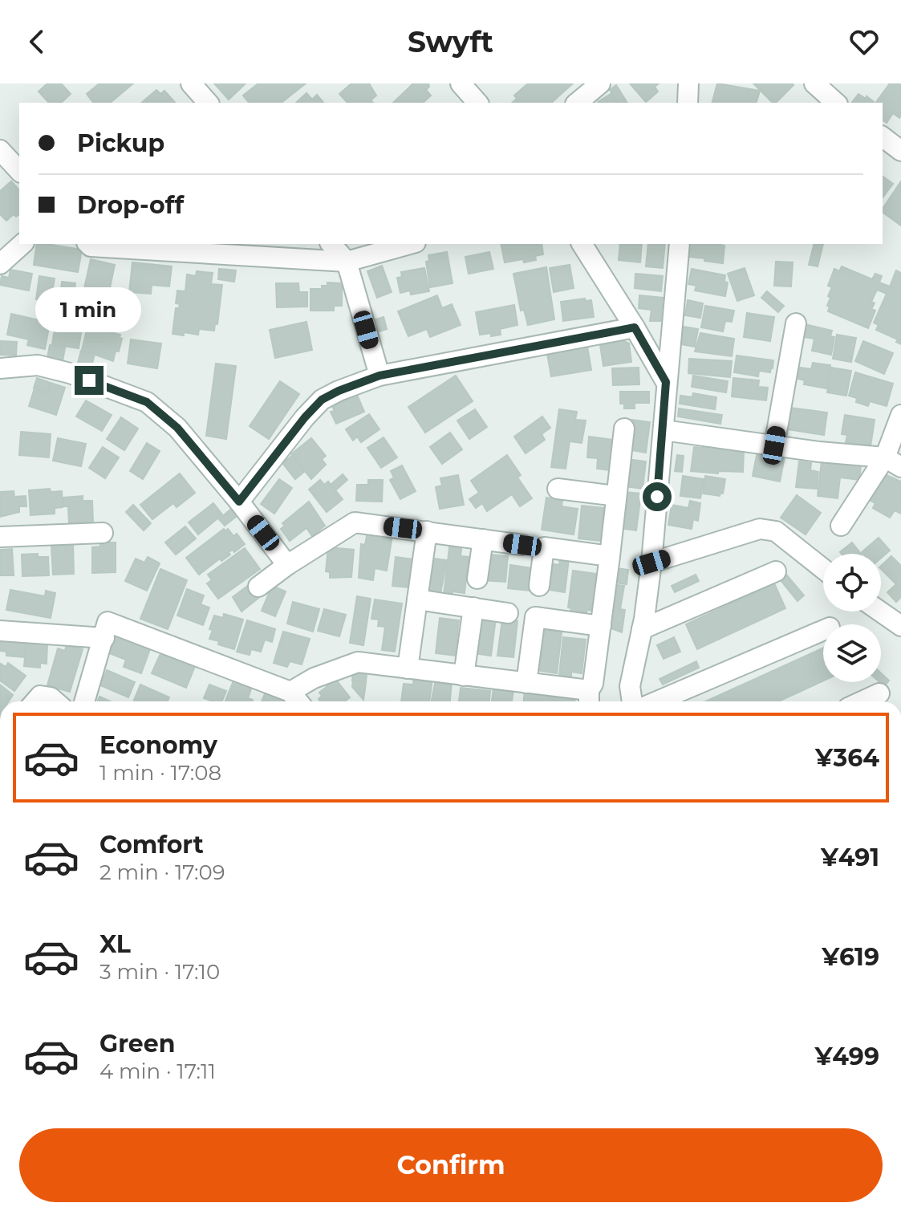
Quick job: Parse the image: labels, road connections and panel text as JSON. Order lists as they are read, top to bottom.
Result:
{
  "page": {
    "header": "Swyft",
    "banner": ["Pickup", "Drop-off"],
    "bubble": "1 min",
    "list": [
      {
        "name": "Economy",
        "note": "1 min · 17:08",
        "value": "¥364"
      },
      {
        "name": "Comfort",
        "note": "2 min · 17:09",
        "value": "¥491"
      },
      {
        "name": "XL",
        "note": "3 min · 17:10",
        "value": "¥619"
      },
      {
        "name": "Green",
        "note": "4 min · 17:11",
        "value": "¥499"
      }
    ],
    "buttons": "Confirm"
  }
}
